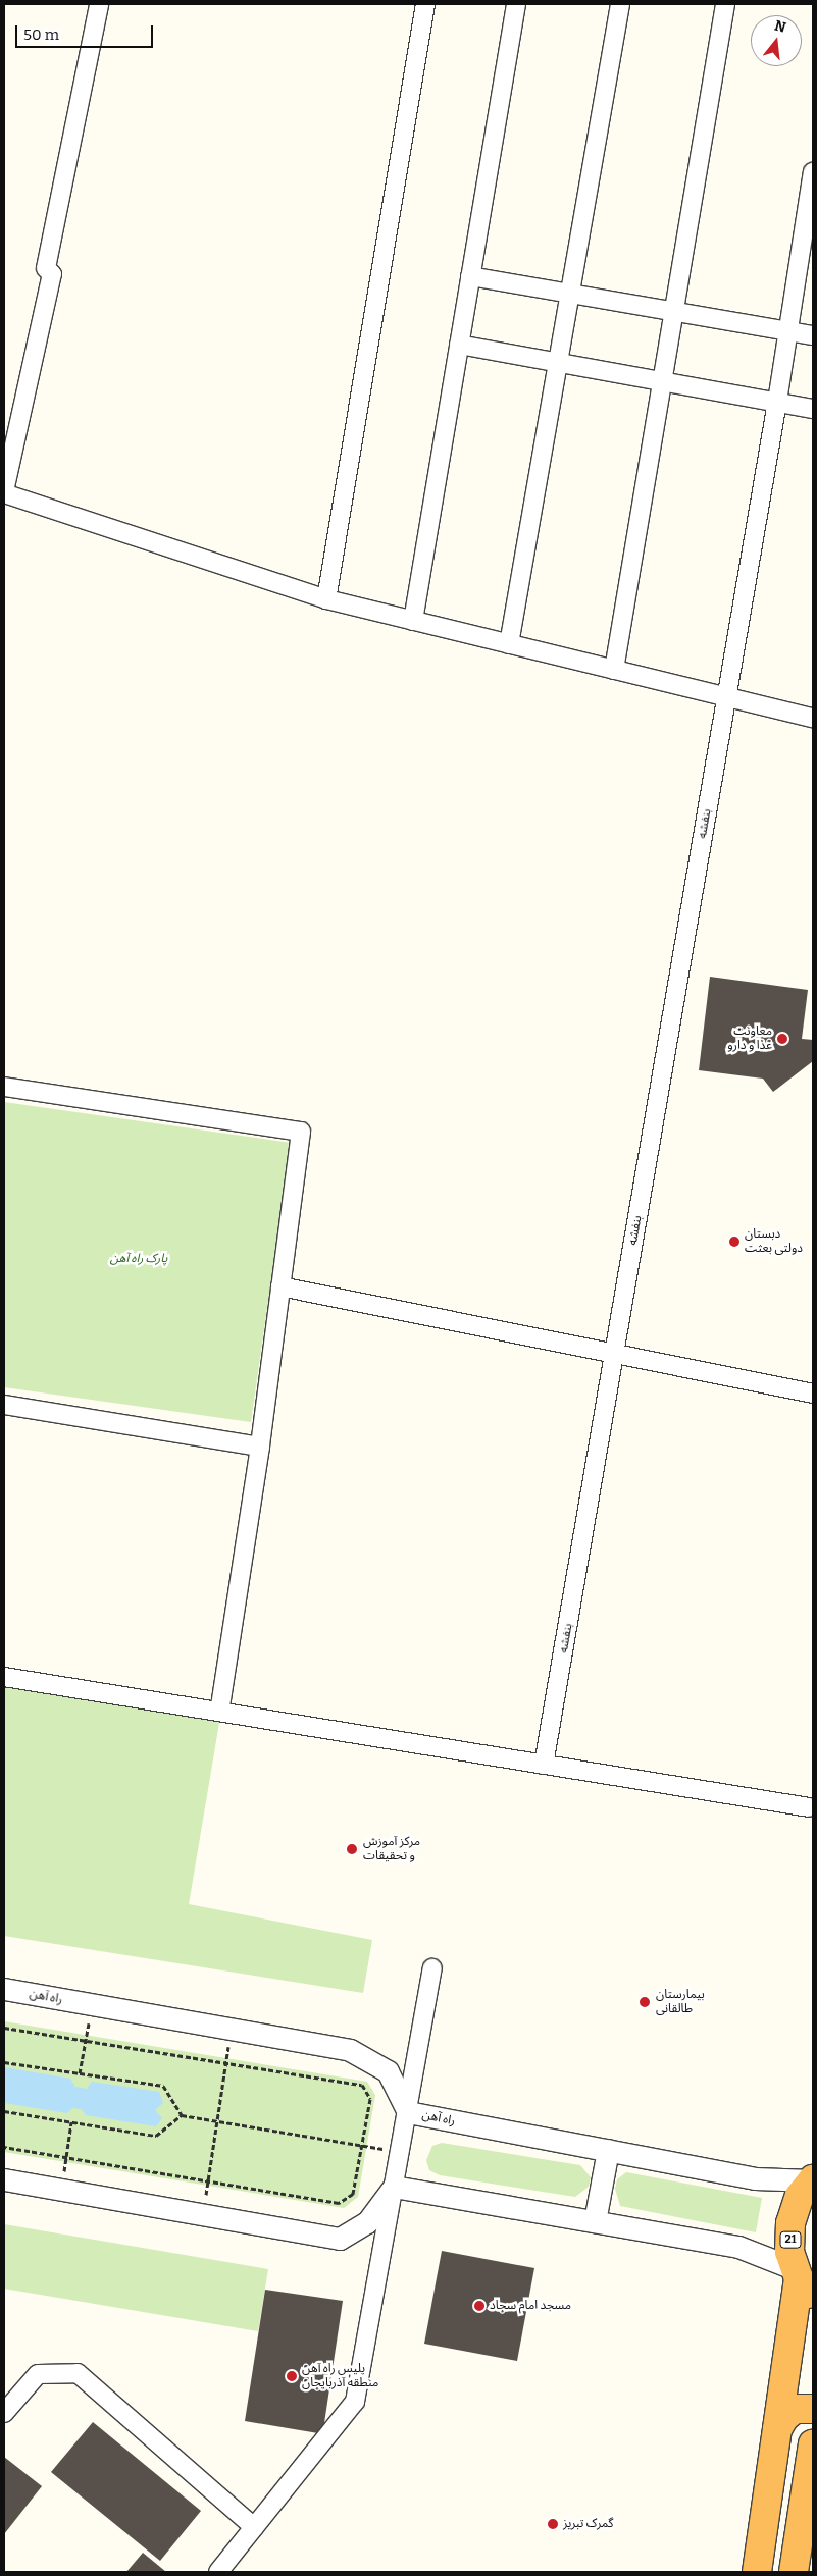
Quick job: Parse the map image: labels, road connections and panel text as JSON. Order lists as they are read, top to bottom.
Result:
{
  "streets": {
    "highway": ["21"],
    "street": ["بنفشه", "راه آهن"]
  },
  "crossings": [
    ["راه آهن", "21"]
  ],
  "parks": ["پارک راه آهن"],
  "places": [
    "معاونت غذا و دارو",
    "دبستان دولتی بعثت",
    "مرکز آموزش و تحقیقات",
    "بیمارستان طالقانی",
    "مسجد امام سجاد",
    "پلیس راه آهن منطقه آذربایجان",
    "گمرک تبریز"
  ],
  "scale_bar": "50 m",
  "north": "top"
}
